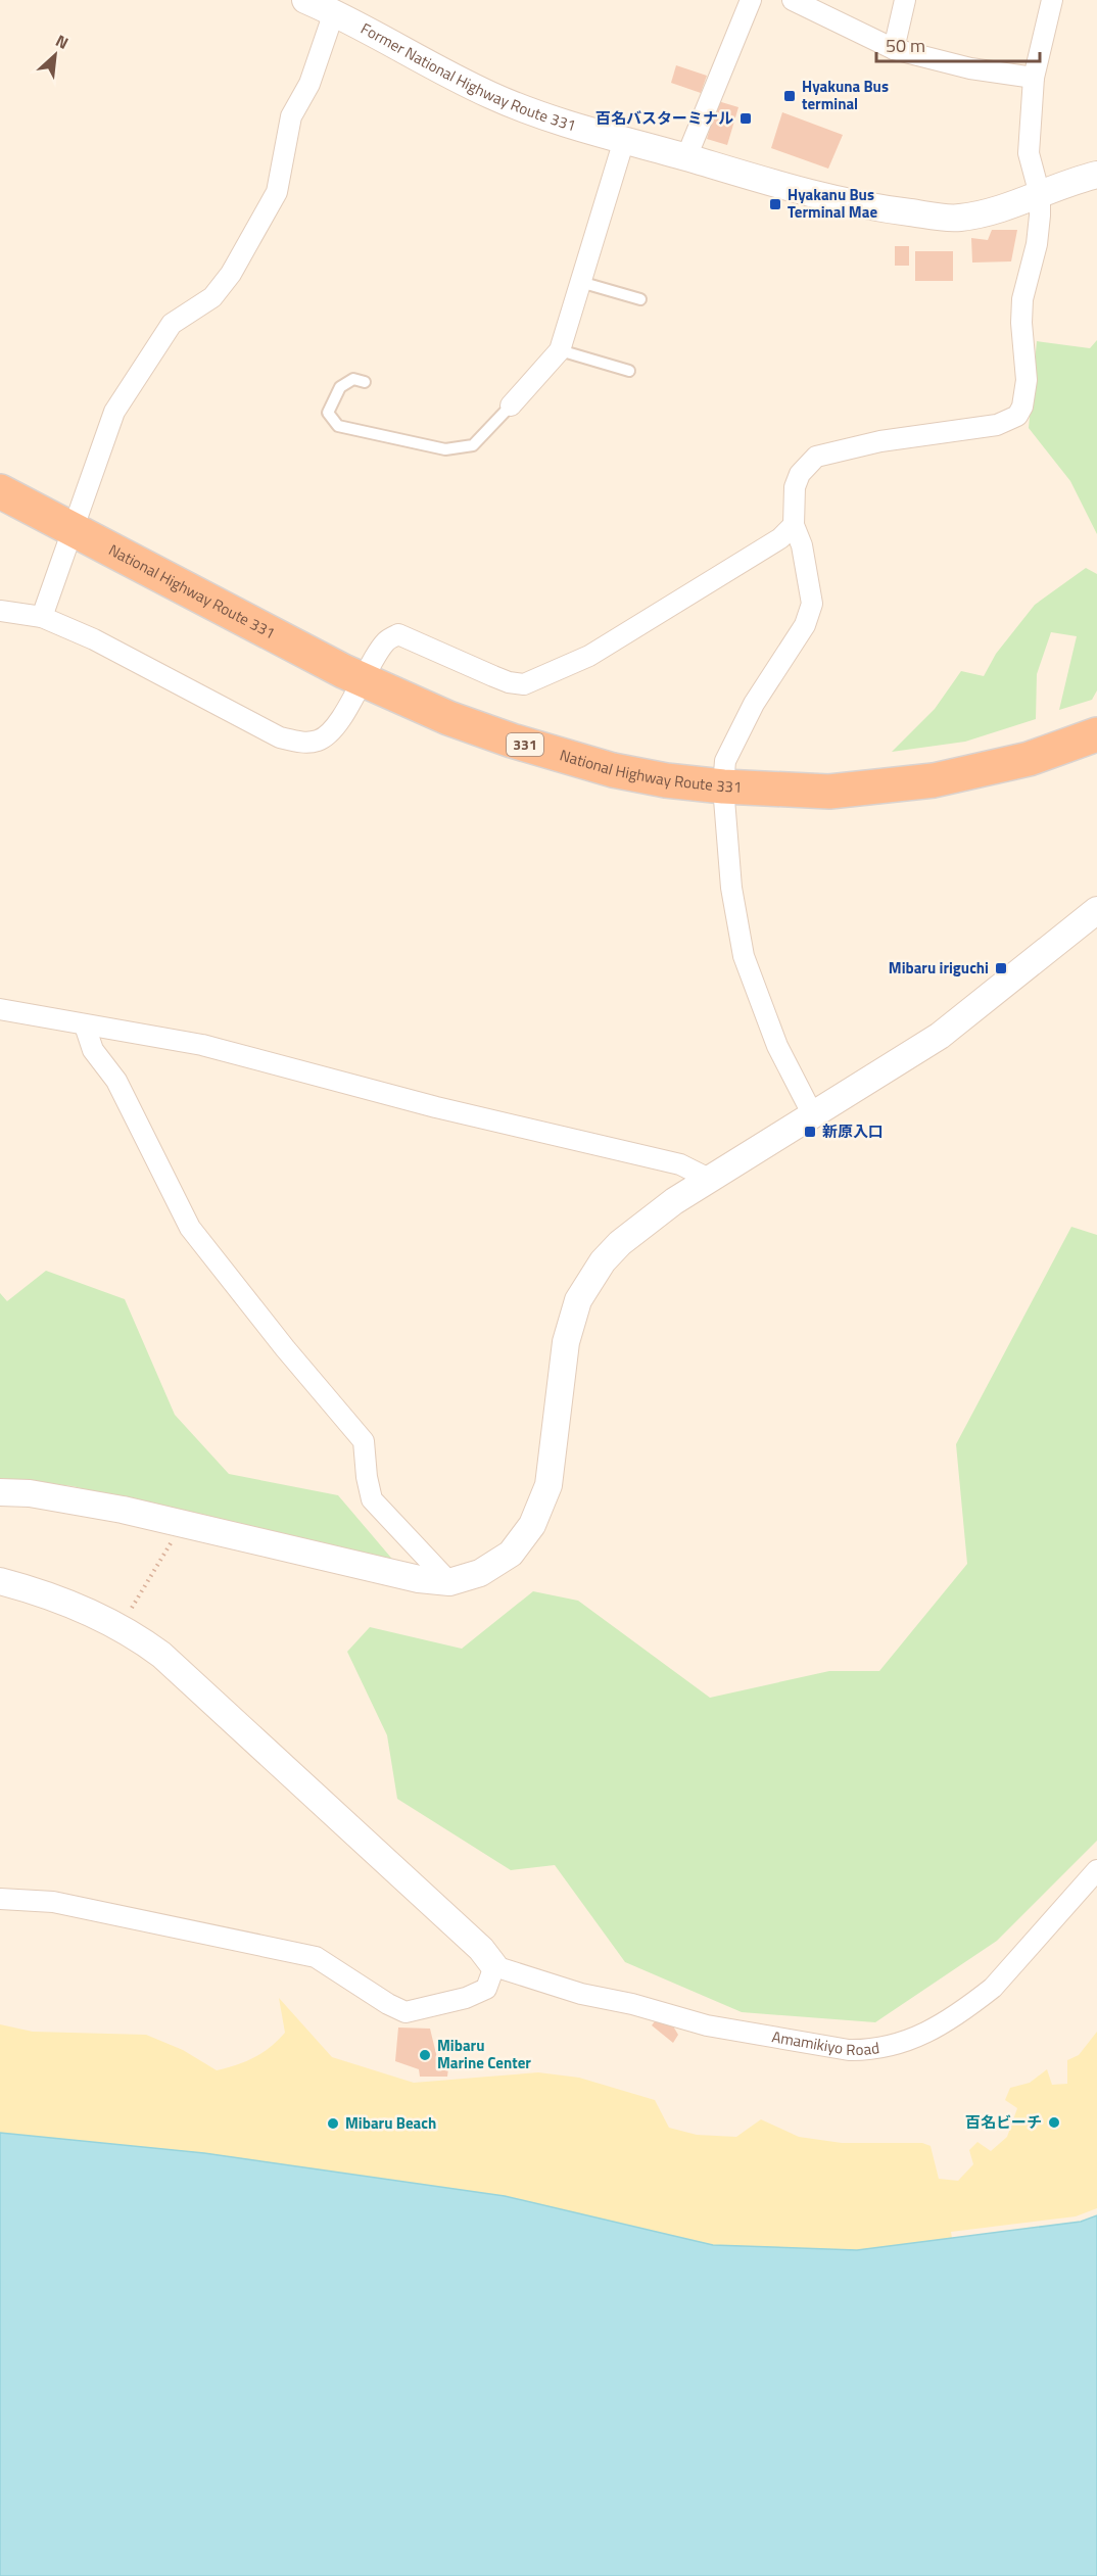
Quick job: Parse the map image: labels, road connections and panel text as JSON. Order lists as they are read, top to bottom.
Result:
{
  "streets": {
    "highway": ["National Highway Route 331", "331"],
    "street": ["Former National Highway Route 331", "Amamikiyo Road"]
  },
  "places": {
    "transit": [
      "Hyakuna Bus terminal",
      "百名バスターミナル",
      "Hyakanu Bus Terminal Mae",
      "Mibaru iriguchi",
      "新原入口"
    ],
    "other": ["Mibaru Marine Center", "百名ビーチ", "Mibaru Beach"]
  },
  "scale_bar": "50 m",
  "north": "top right"
}
